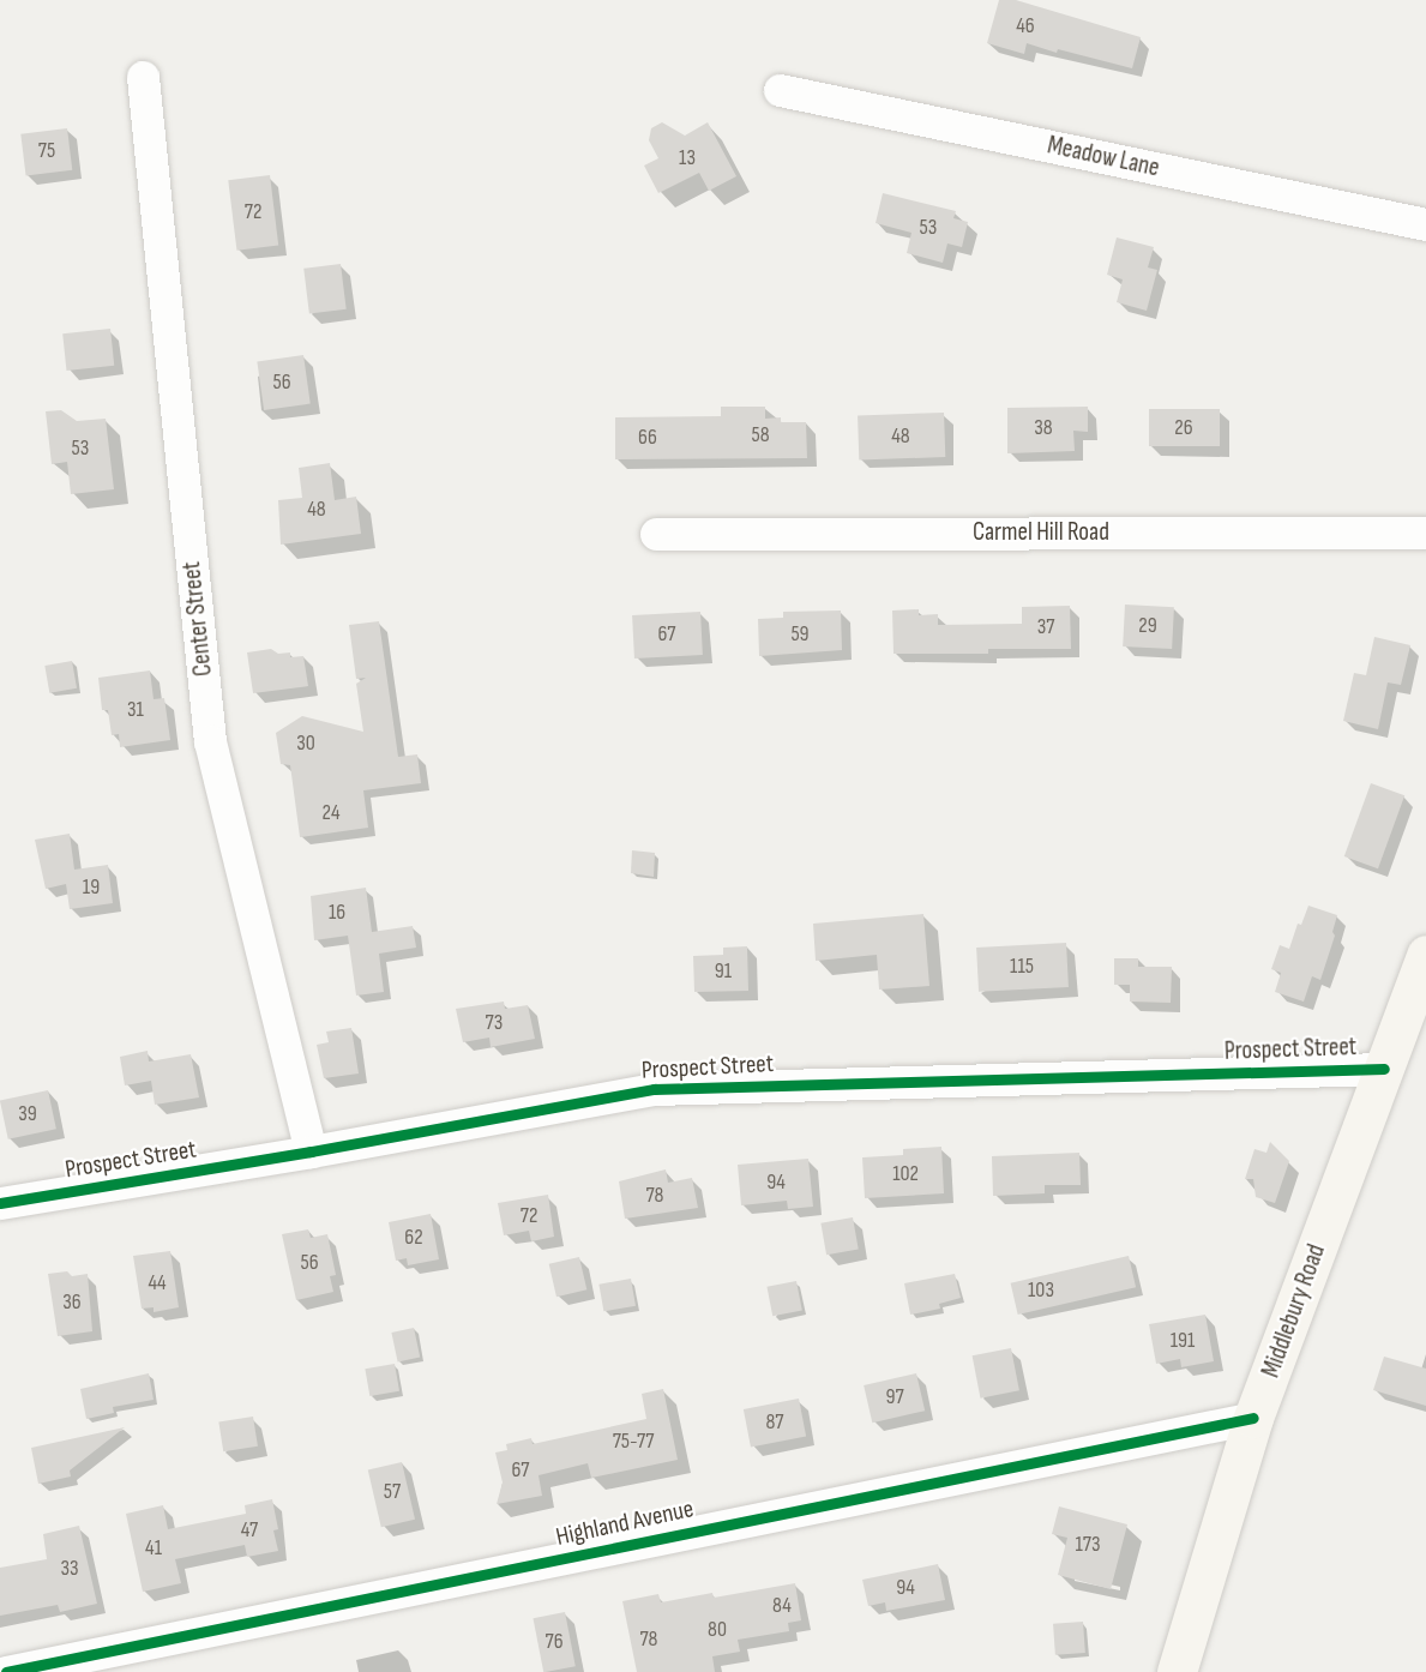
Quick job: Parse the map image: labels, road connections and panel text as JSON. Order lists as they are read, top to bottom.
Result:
{
  "streets": {
    "street": [
      "Meadow Lane",
      "Carmel Hill Road",
      "Center Street",
      "Prospect Street",
      "Middlebury Road",
      "Highland Avenue"
    ]
  },
  "crossings": [
    ["Center Street", "Prospect Street"],
    ["Prospect Street", "Middlebury Road"],
    ["Middlebury Road", "Highland Avenue"]
  ],
  "house_numbers": [
    "46",
    "75",
    "13",
    "72",
    "53",
    "56",
    "38",
    "26",
    "58",
    "48",
    "66",
    "53",
    "48",
    "29",
    "37",
    "67",
    "59",
    "31",
    "30",
    "24",
    "19",
    "16",
    "115",
    "91",
    "73",
    "39",
    "102",
    "94",
    "78",
    "72",
    "62",
    "56",
    "44",
    "103",
    "36",
    "191",
    "97",
    "87",
    "75-77",
    "67",
    "57",
    "47",
    "173",
    "41",
    "33",
    "94",
    "84",
    "80",
    "78",
    "76"
  ]
}
